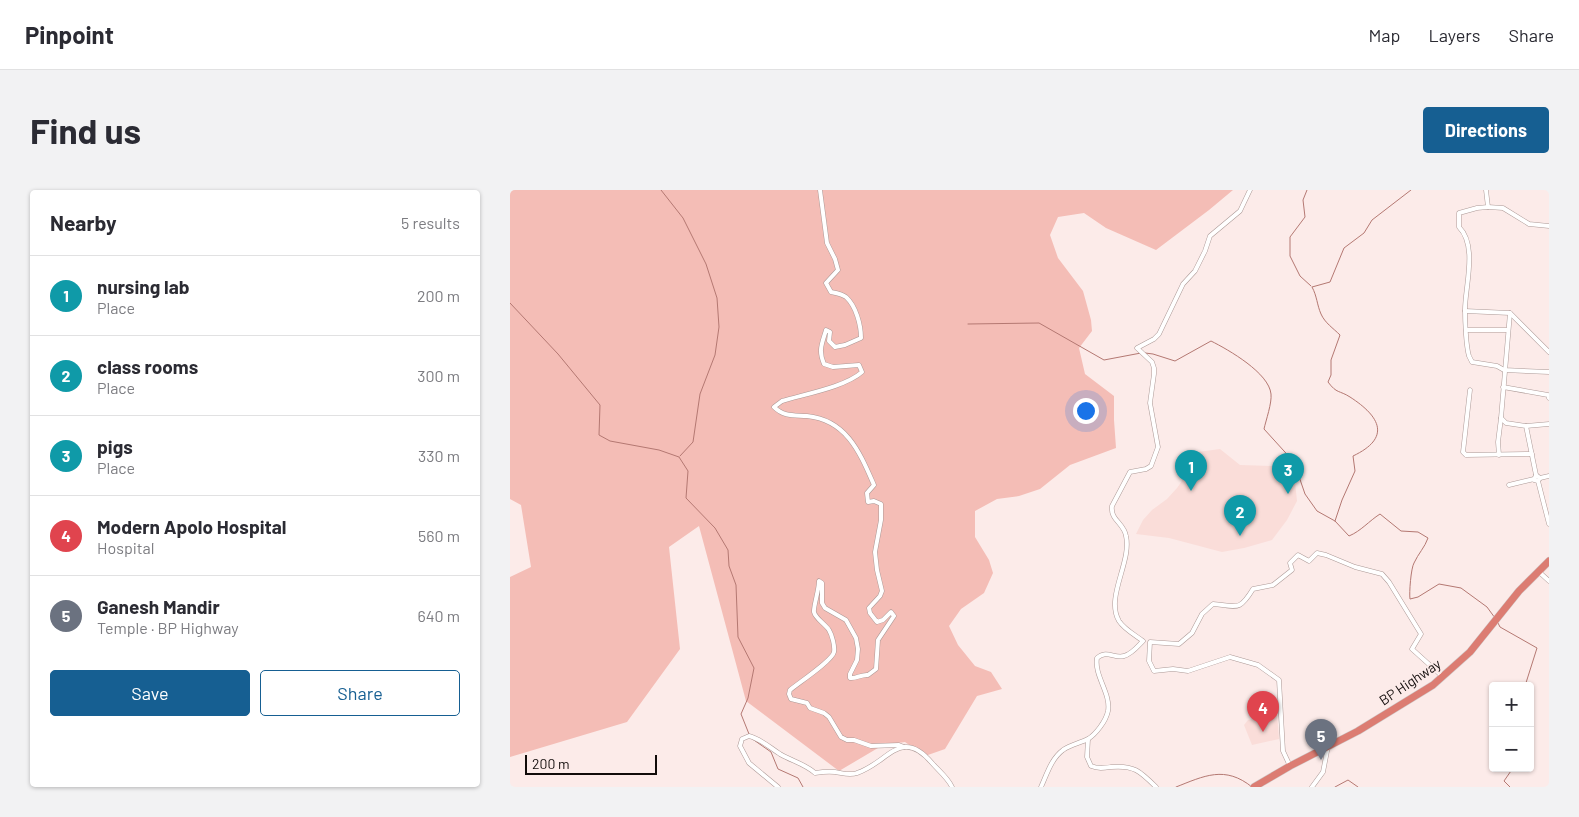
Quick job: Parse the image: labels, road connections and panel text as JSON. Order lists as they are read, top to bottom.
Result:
{
  "streets": {
    "highway": ["BP Highway"]
  },
  "scale_bar": "200 m",
  "page": {
    "header": "Pinpoint",
    "nav": ["Map", "Layers", "Share"],
    "buttons": [
      "Directions",
      ["Save", "Share"]
    ],
    "title": "Find us",
    "heading": ["Nearby", "5 results"],
    "list": [
      {
        "mark": "1",
        "name": "nursing lab",
        "note": "Place",
        "value": "200 m"
      },
      {
        "mark": "2",
        "name": "class rooms",
        "note": "Place",
        "value": "300 m"
      },
      {
        "mark": "3",
        "name": "pigs",
        "note": "Place",
        "value": "330 m"
      },
      {
        "mark": "4",
        "name": "Modern Apolo Hospital",
        "note": "Hospital",
        "value": "560 m"
      },
      {
        "mark": "5",
        "name": "Ganesh Mandir",
        "note": "Temple · BP Highway",
        "value": "640 m"
      }
    ],
    "pins": [
      "1",
      "3",
      "2",
      "4",
      "5"
    ],
    "map_buttons": ["+", "−"],
    "scale": "200 m"
  }
}
